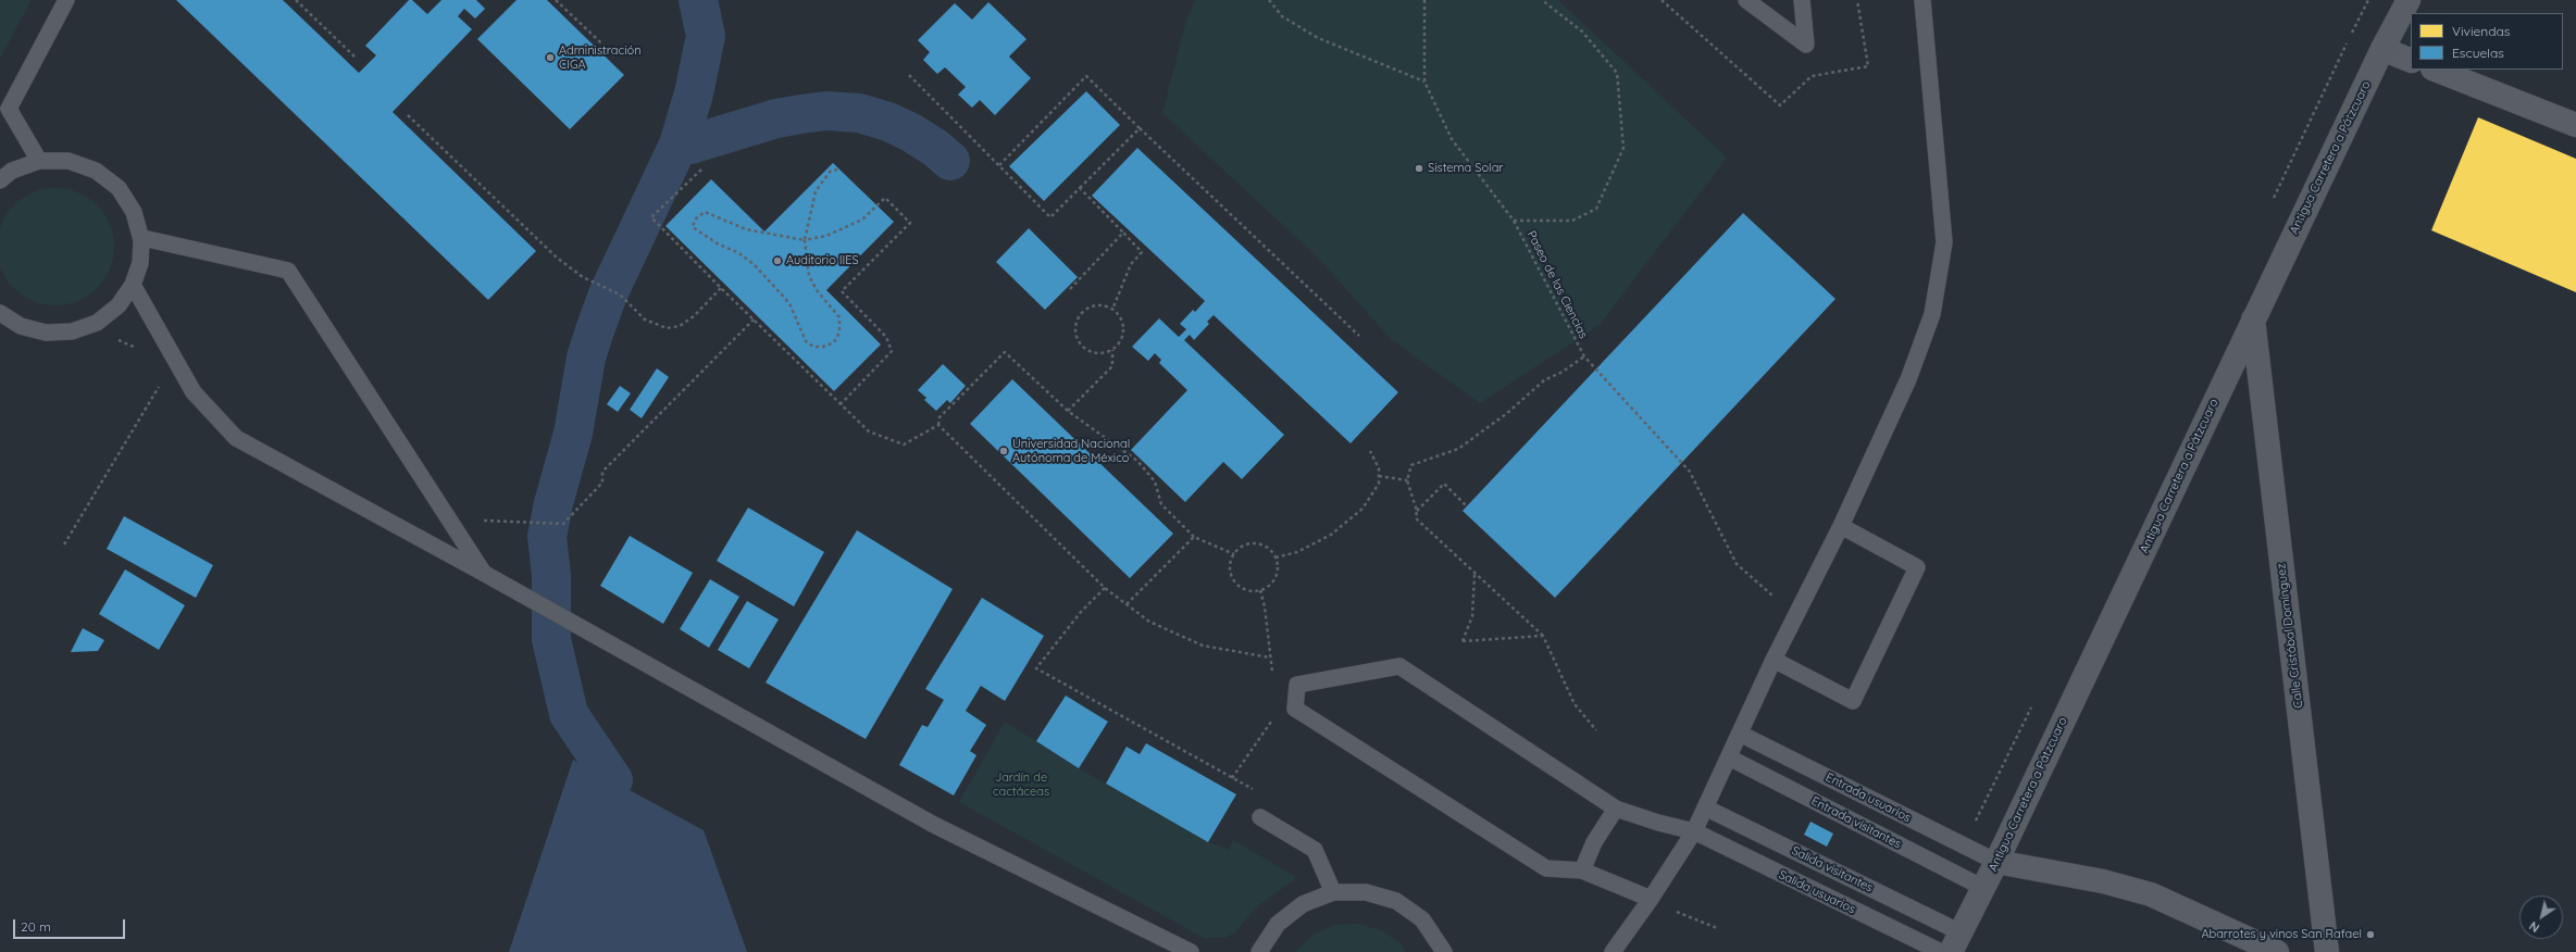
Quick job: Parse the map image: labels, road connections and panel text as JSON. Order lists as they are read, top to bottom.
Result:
{
  "streets": {
    "main road": ["Antigua Carretera a Pátzcuaro", "Calle Cristóbal Domínguez"],
    "lane": [
      "Entrada usuarios",
      "Entrada visitantes",
      "Salida visitantes",
      "Salida usuarios"
    ],
    "path": ["Paseo de las Ciencias"]
  },
  "crossings": [
    ["Antigua Carretera a Pátzcuaro", "Calle Cristóbal Domínguez"],
    ["Antigua Carretera a Pátzcuaro", "Entrada usuarios"],
    ["Antigua Carretera a Pátzcuaro", "Entrada visitantes"],
    ["Antigua Carretera a Pátzcuaro", "Salida visitantes"]
  ],
  "parks": ["Jardín de cactáceas"],
  "places": [
    "Administración CIGA",
    "Sistema Solar",
    "Auditorio IIES",
    "Universidad Nacional Autónoma de México",
    "Abarrotes y vinos San Rafael"
  ],
  "legend": ["Viviendas", "Escuelas"],
  "scale_bar": "20 m",
  "north": "bottom left"
}
